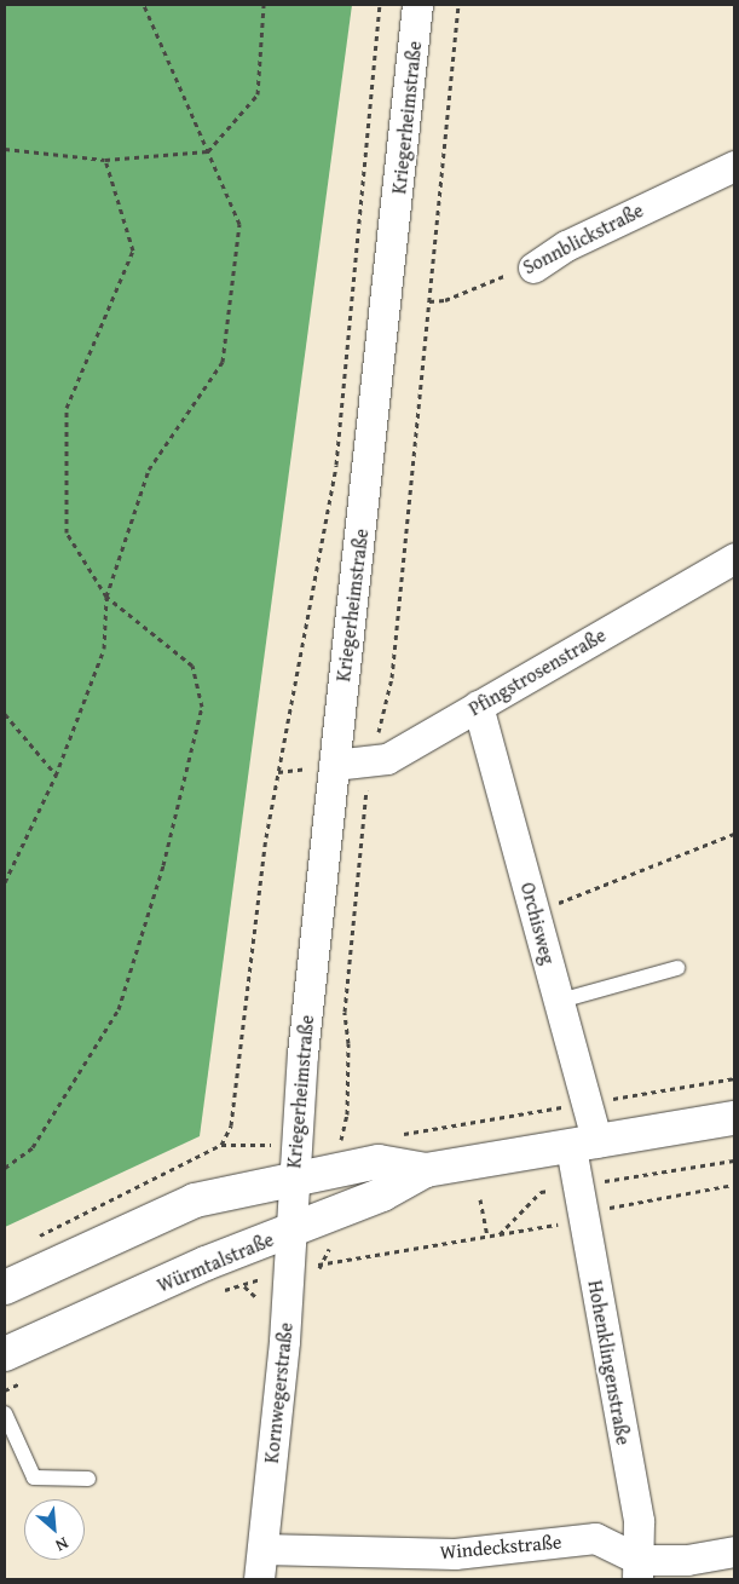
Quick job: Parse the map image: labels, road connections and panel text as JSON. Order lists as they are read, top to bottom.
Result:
{
  "streets": {
    "main road": ["Würmtalstraße"],
    "street": [
      "Kriegerheimstraße",
      "Sonnblickstraße",
      "Pfingstrosenstraße",
      "Orchisweg",
      "Hohenklingenstraße",
      "Kornwegerstraße",
      "Windeckstraße"
    ]
  },
  "crossings": [
    ["Kriegerheimstraße", "Pfingstrosenstraße"],
    ["Kriegerheimstraße", "Würmtalstraße"],
    ["Kriegerheimstraße", "Kornwegerstraße"],
    ["Pfingstrosenstraße", "Orchisweg"],
    ["Orchisweg", "Würmtalstraße"],
    ["Orchisweg", "Hohenklingenstraße"],
    ["Würmtalstraße", "Hohenklingenstraße"],
    ["Würmtalstraße", "Kornwegerstraße"],
    ["Hohenklingenstraße", "Windeckstraße"],
    ["Kornwegerstraße", "Windeckstraße"]
  ],
  "north": "bottom right"
}
